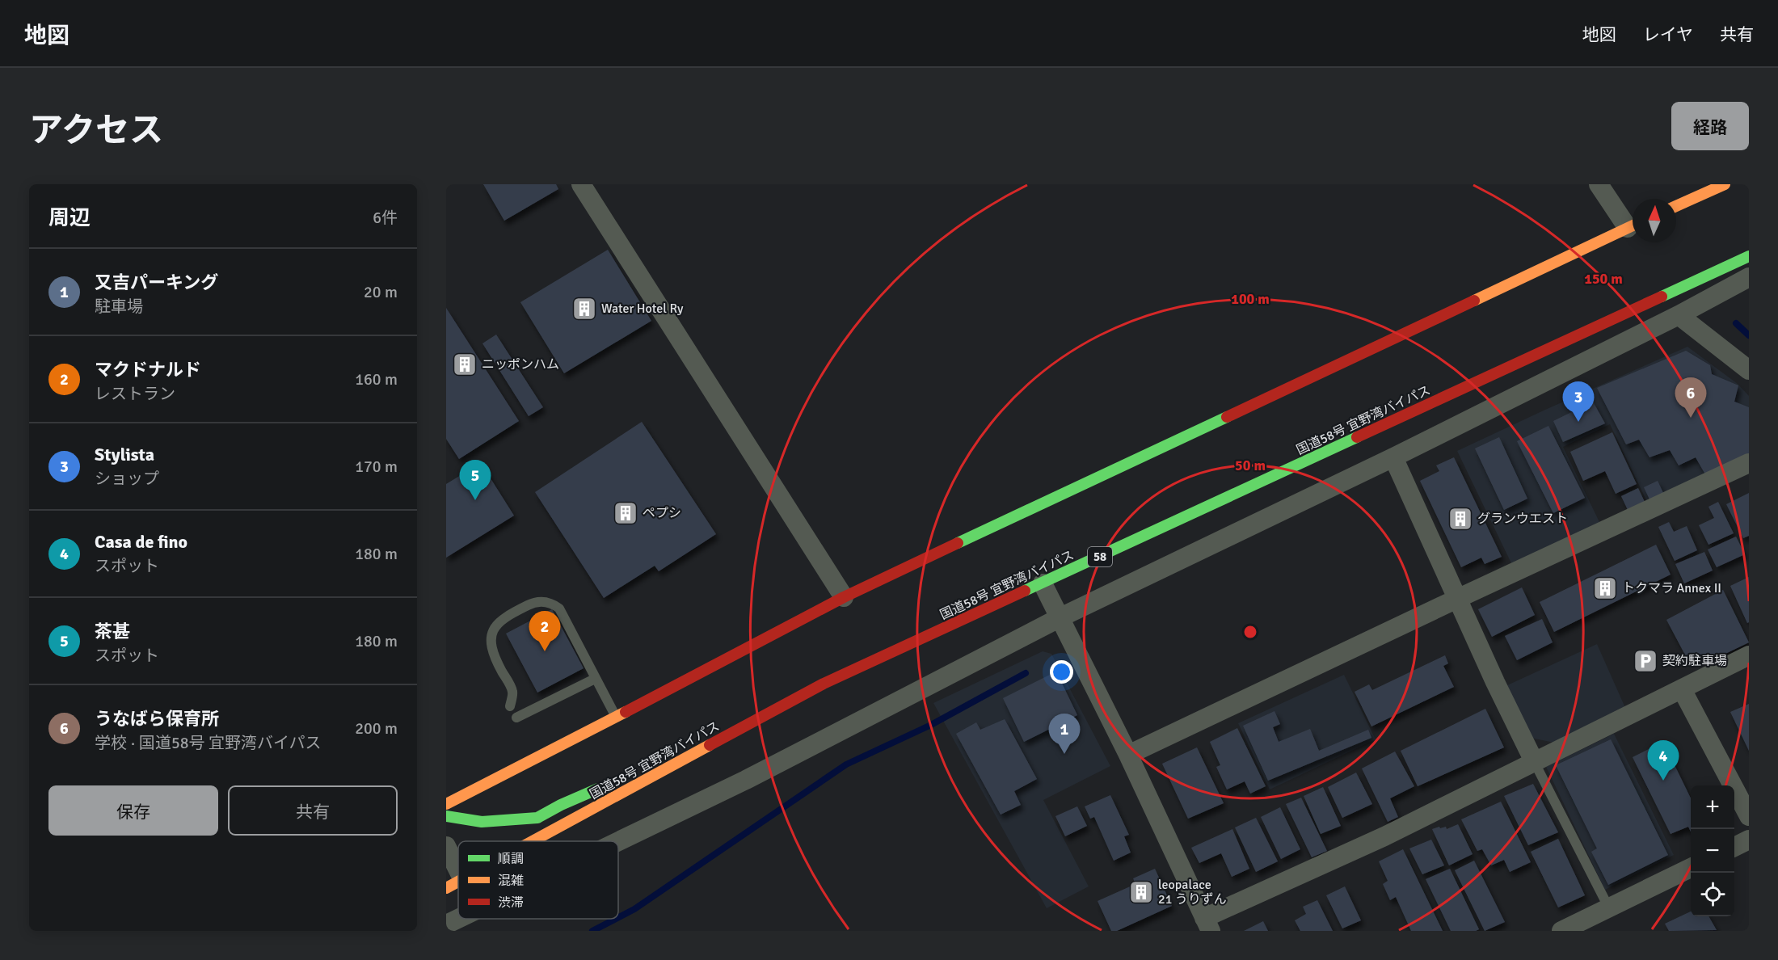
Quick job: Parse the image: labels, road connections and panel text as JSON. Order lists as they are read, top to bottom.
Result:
{
  "streets": {
    "highway": ["国道58号 宜野湾バイパス", "58"]
  },
  "places": {
    "building": [
      "Water Hotel Ry",
      "ニッポンハム",
      "ペプシ",
      "グランウエスト",
      "トクマラ Annex II",
      "leopalace 21 うりずん"
    ],
    "parking": ["契約駐車場"]
  },
  "legend": ["順調", "混雑", "渋滞"],
  "north": "top",
  "page": {
    "header": "地図",
    "nav": ["地図", "レイヤ", "共有"],
    "title": "アクセス",
    "buttons": [
      "経路",
      ["保存", "共有"]
    ],
    "heading": ["周辺", "6件"],
    "list": [
      {
        "mark": "1",
        "name": "又吉パーキング",
        "note": "駐車場",
        "value": "20 m"
      },
      {
        "mark": "2",
        "name": "マクドナルド",
        "note": "レストラン",
        "value": "160 m"
      },
      {
        "mark": "3",
        "name": "Stylista",
        "note": "ショップ",
        "value": "170 m"
      },
      {
        "mark": "4",
        "name": "Casa de fino",
        "note": "スポット",
        "value": "180 m"
      },
      {
        "mark": "5",
        "name": "茶甚",
        "note": "スポット",
        "value": "180 m"
      },
      {
        "mark": "6",
        "name": "うなばら保育所",
        "note": "学校 · 国道58号 宜野湾バイパス",
        "value": "200 m"
      }
    ],
    "pins": [
      "6",
      "3",
      "5",
      "2",
      "1",
      "4"
    ],
    "map_buttons": ["+", "−"]
  },
  "rings": ["150 m", "100 m", "50 m"]
}
